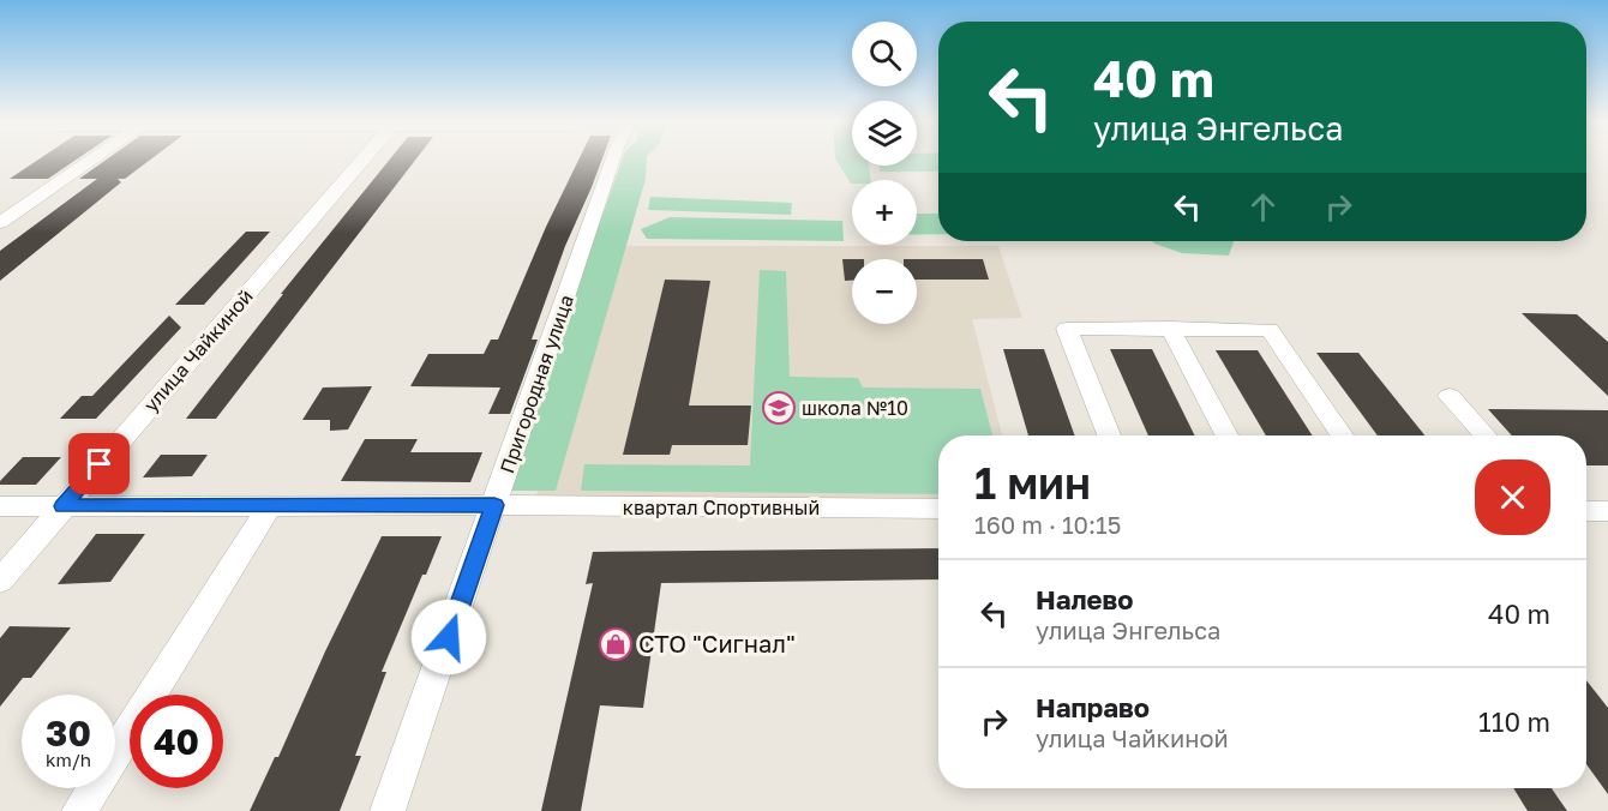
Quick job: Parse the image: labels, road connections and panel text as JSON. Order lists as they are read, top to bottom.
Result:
{
  "streets": {
    "street": ["улица Чайкиной", "Пригородная улица", "квартал Спортивный"]
  },
  "crossings": [
    ["улица Чайкиной", "квартал Спортивный"],
    ["Пригородная улица", "квартал Спортивный"]
  ],
  "places": {
    "school or university": ["школа №10"],
    "shop": ["СТО \"Сигнал\""]
  },
  "page": {
    "map_buttons": ["+", "−"],
    "turn": ["40 m", "улица Энгельса"],
    "heading": ["1 мин", "160 m · 10:15"],
    "list": [
      {
        "name": "Налево",
        "note": "улица Энгельса",
        "value": "40 m"
      },
      {
        "name": "Направо",
        "note": "улица Чайкиной",
        "value": "110 m"
      }
    ],
    "speed": "30 km/h",
    "limit": "40"
  }
}
